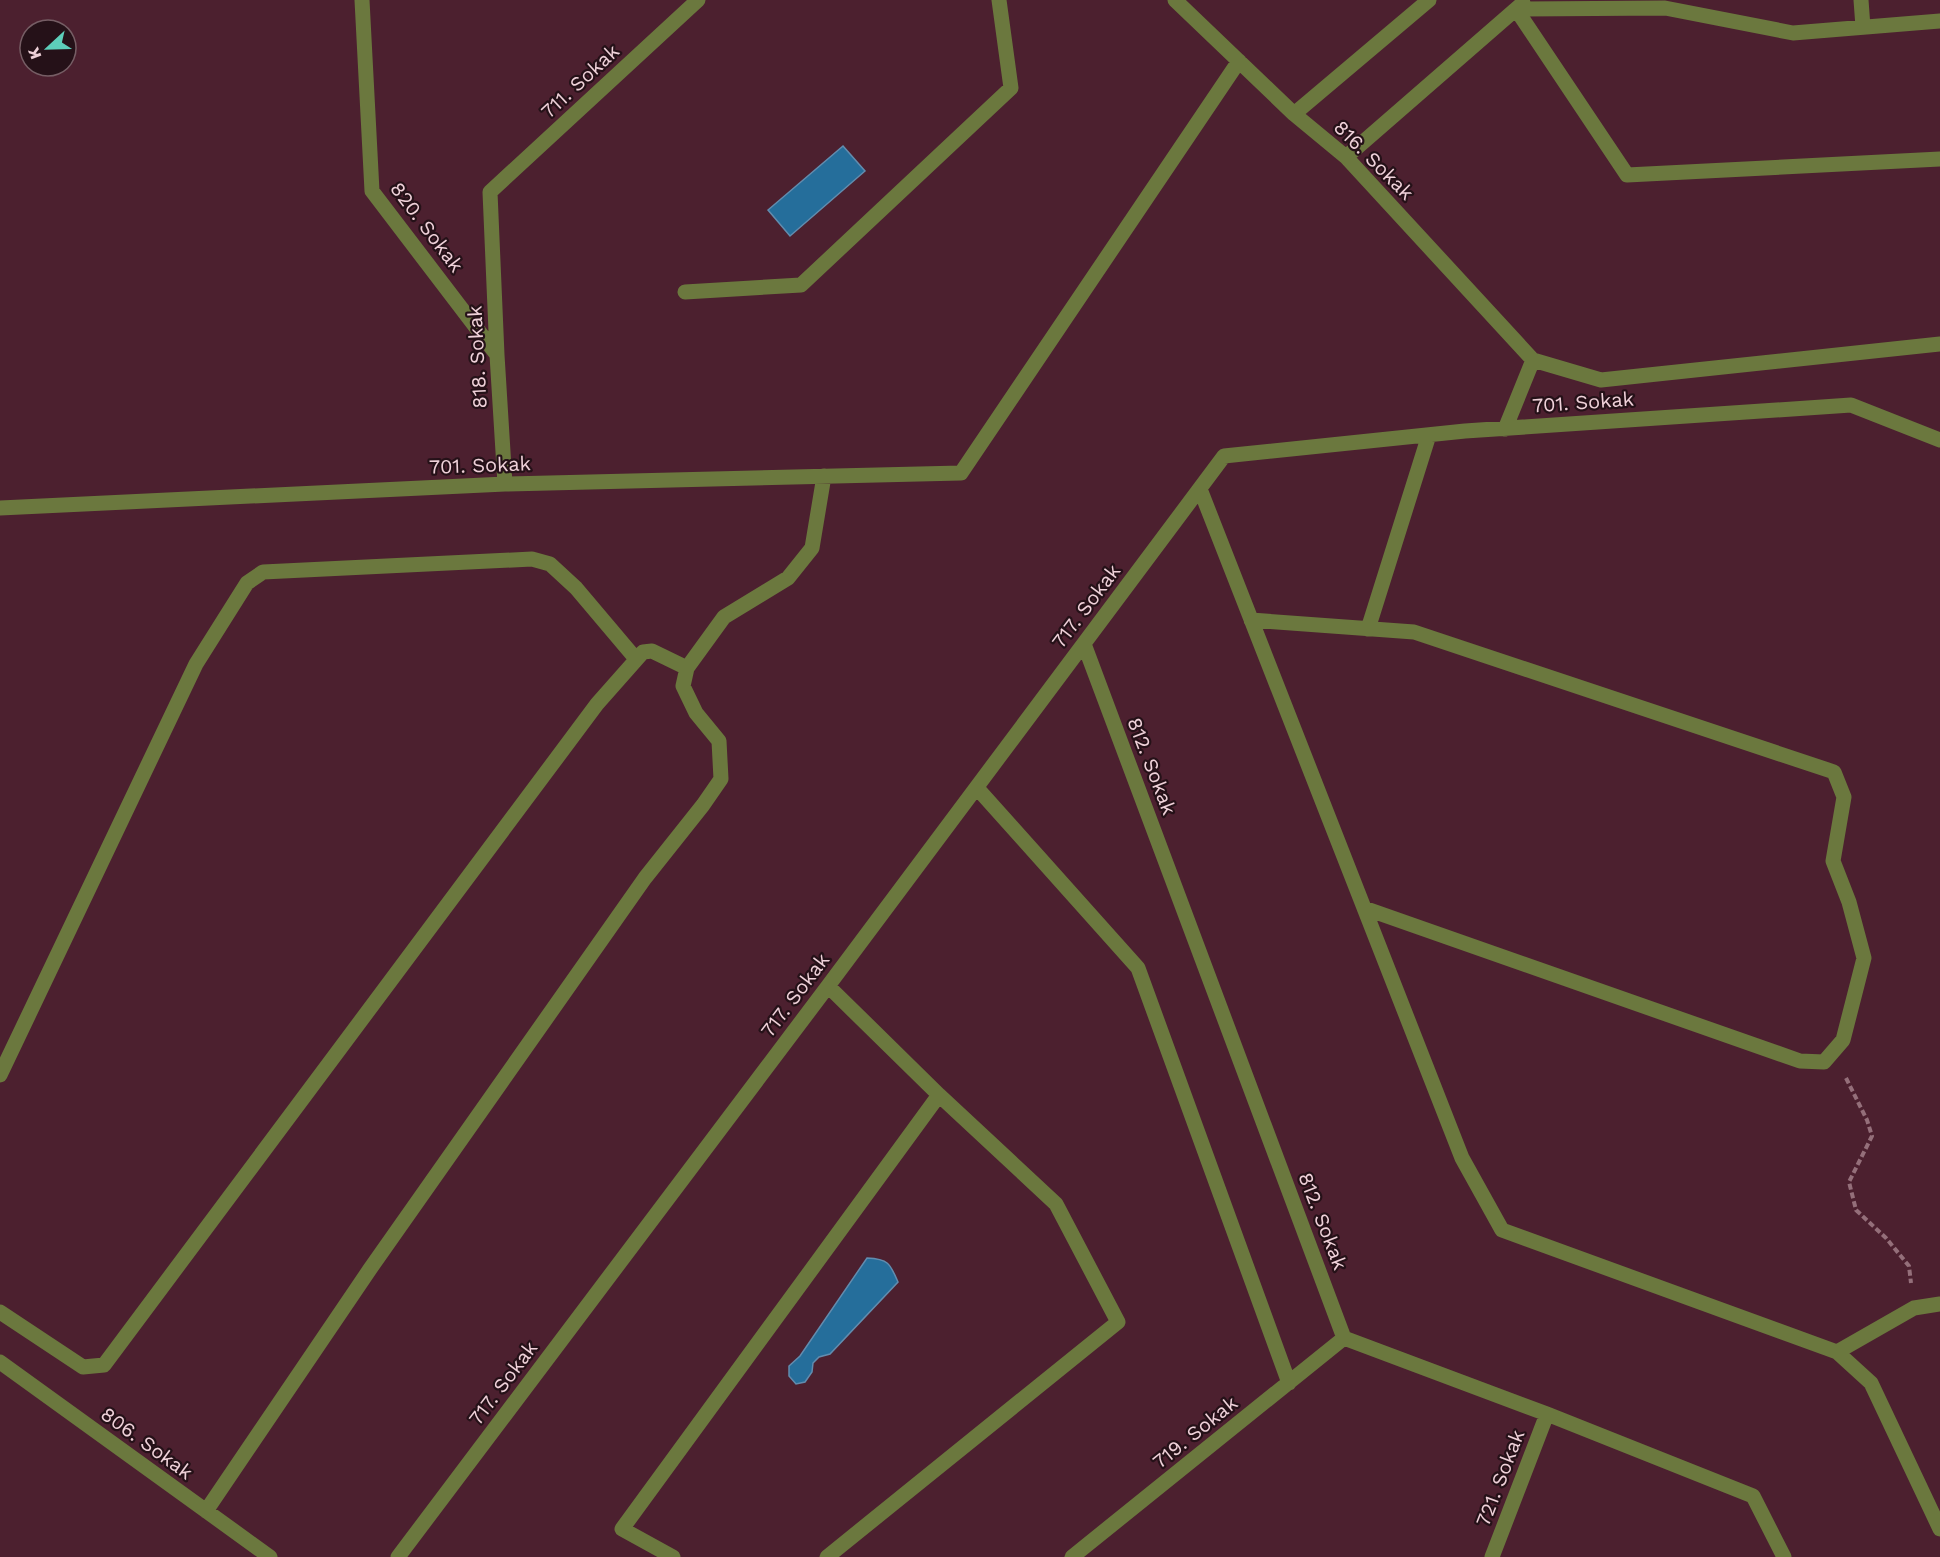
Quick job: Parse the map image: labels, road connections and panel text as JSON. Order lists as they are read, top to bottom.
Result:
{
  "streets": {
    "street": [
      "711. Sokak",
      "816. Sokak",
      "820. Sokak",
      "818. Sokak",
      "701. Sokak",
      "717. Sokak",
      "812. Sokak",
      "719. Sokak",
      "806. Sokak",
      "721. Sokak"
    ]
  },
  "crossings": [
    ["711. Sokak", "818. Sokak"],
    ["816. Sokak", "701. Sokak"],
    ["820. Sokak", "818. Sokak"],
    ["818. Sokak", "701. Sokak"],
    ["701. Sokak", "717. Sokak"],
    ["717. Sokak", "812. Sokak"],
    ["812. Sokak", "719. Sokak"]
  ],
  "north": "left"
}
